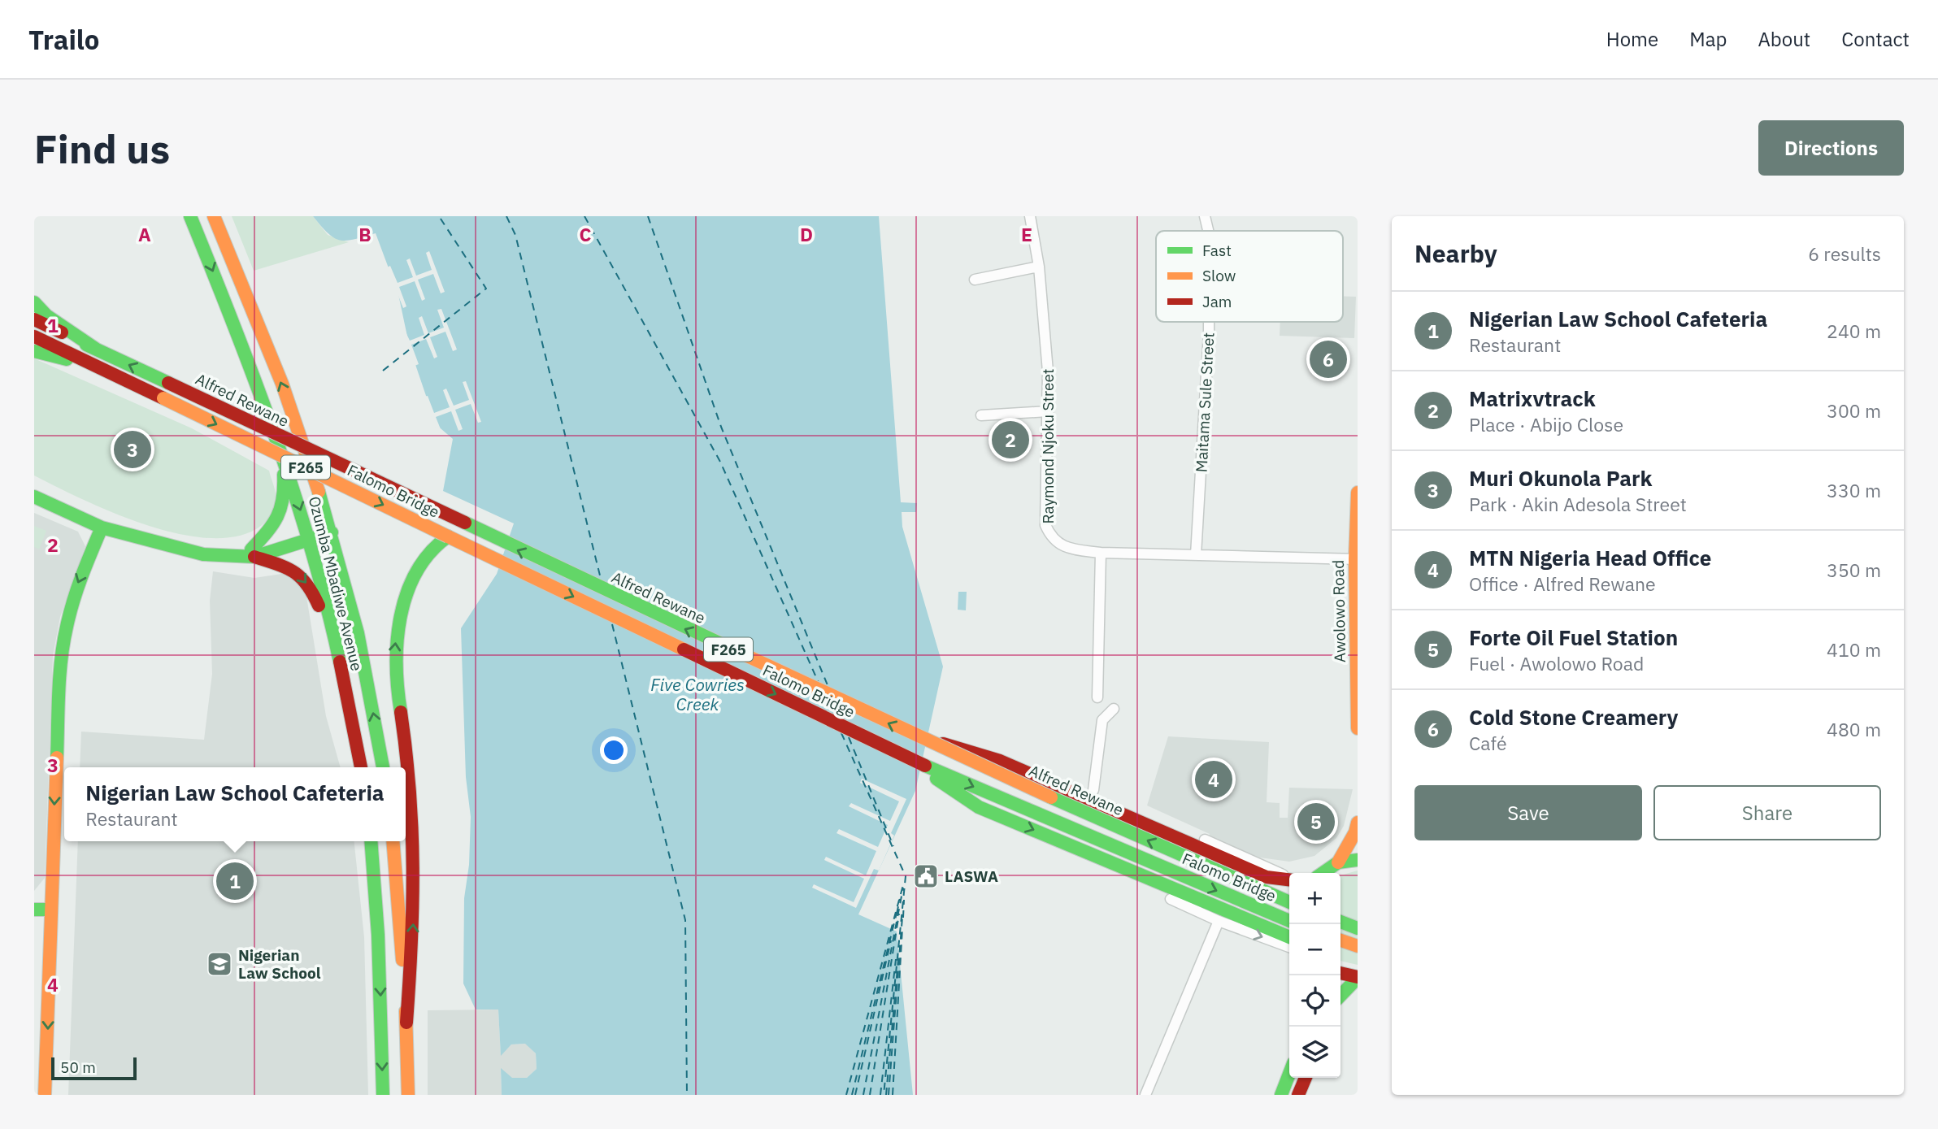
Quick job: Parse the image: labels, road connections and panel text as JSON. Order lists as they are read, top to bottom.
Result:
{
  "streets": {
    "main road": [
      "Alfred Rewane",
      "F265",
      "Falomo Bridge",
      "Ozumba Mbadiwe Avenue",
      "Awolowo Road"
    ],
    "street": ["Maitama Sule Street", "Raymond Njoku Street"]
  },
  "crossings": [
    ["Alfred Rewane", "F265"],
    ["Maitama Sule Street", "Raymond Njoku Street"],
    ["Raymond Njoku Street", "Awolowo Road"],
    ["F265", "Falomo Bridge"]
  ],
  "water": ["Five Cowries Creek"],
  "places": {
    "public building": ["LASWA"],
    "school or university": ["Nigerian Law School"]
  },
  "legend": ["Fast", "Slow", "Jam"],
  "scale_bar": "50 m",
  "page": {
    "header": "Trailo",
    "nav": [
      "Home",
      "Map",
      "About",
      "Contact"
    ],
    "buttons": [
      "Directions",
      ["Save", "Share"]
    ],
    "title": "Find us",
    "heading": ["Nearby", "6 results"],
    "list": [
      {
        "mark": "1",
        "name": "Nigerian Law School Cafeteria",
        "note": "Restaurant",
        "value": "240 m"
      },
      {
        "mark": "2",
        "name": "Matrixvtrack",
        "note": "Place · Abijo Close",
        "value": "300 m"
      },
      {
        "mark": "3",
        "name": "Muri Okunola Park",
        "note": "Park · Akin Adesola Street",
        "value": "330 m"
      },
      {
        "mark": "4",
        "name": "MTN Nigeria Head Office",
        "note": "Office · Alfred Rewane",
        "value": "350 m"
      },
      {
        "mark": "5",
        "name": "Forte Oil Fuel Station",
        "note": "Fuel · Awolowo Road",
        "value": "410 m"
      },
      {
        "mark": "6",
        "name": "Cold Stone Creamery",
        "note": "Café",
        "value": "480 m"
      }
    ],
    "pins": [
      "6",
      "2",
      "3",
      "4",
      "5",
      "1"
    ],
    "popup": ["Nigerian Law School Cafeteria", "Restaurant"],
    "map_buttons": ["+", "−"],
    "scale": "50 m"
  },
  "grid": {
    "columns": [
      "A",
      "B",
      "C",
      "D",
      "E"
    ],
    "rows": [
      "1",
      "2",
      "3",
      "4"
    ]
  }
}
